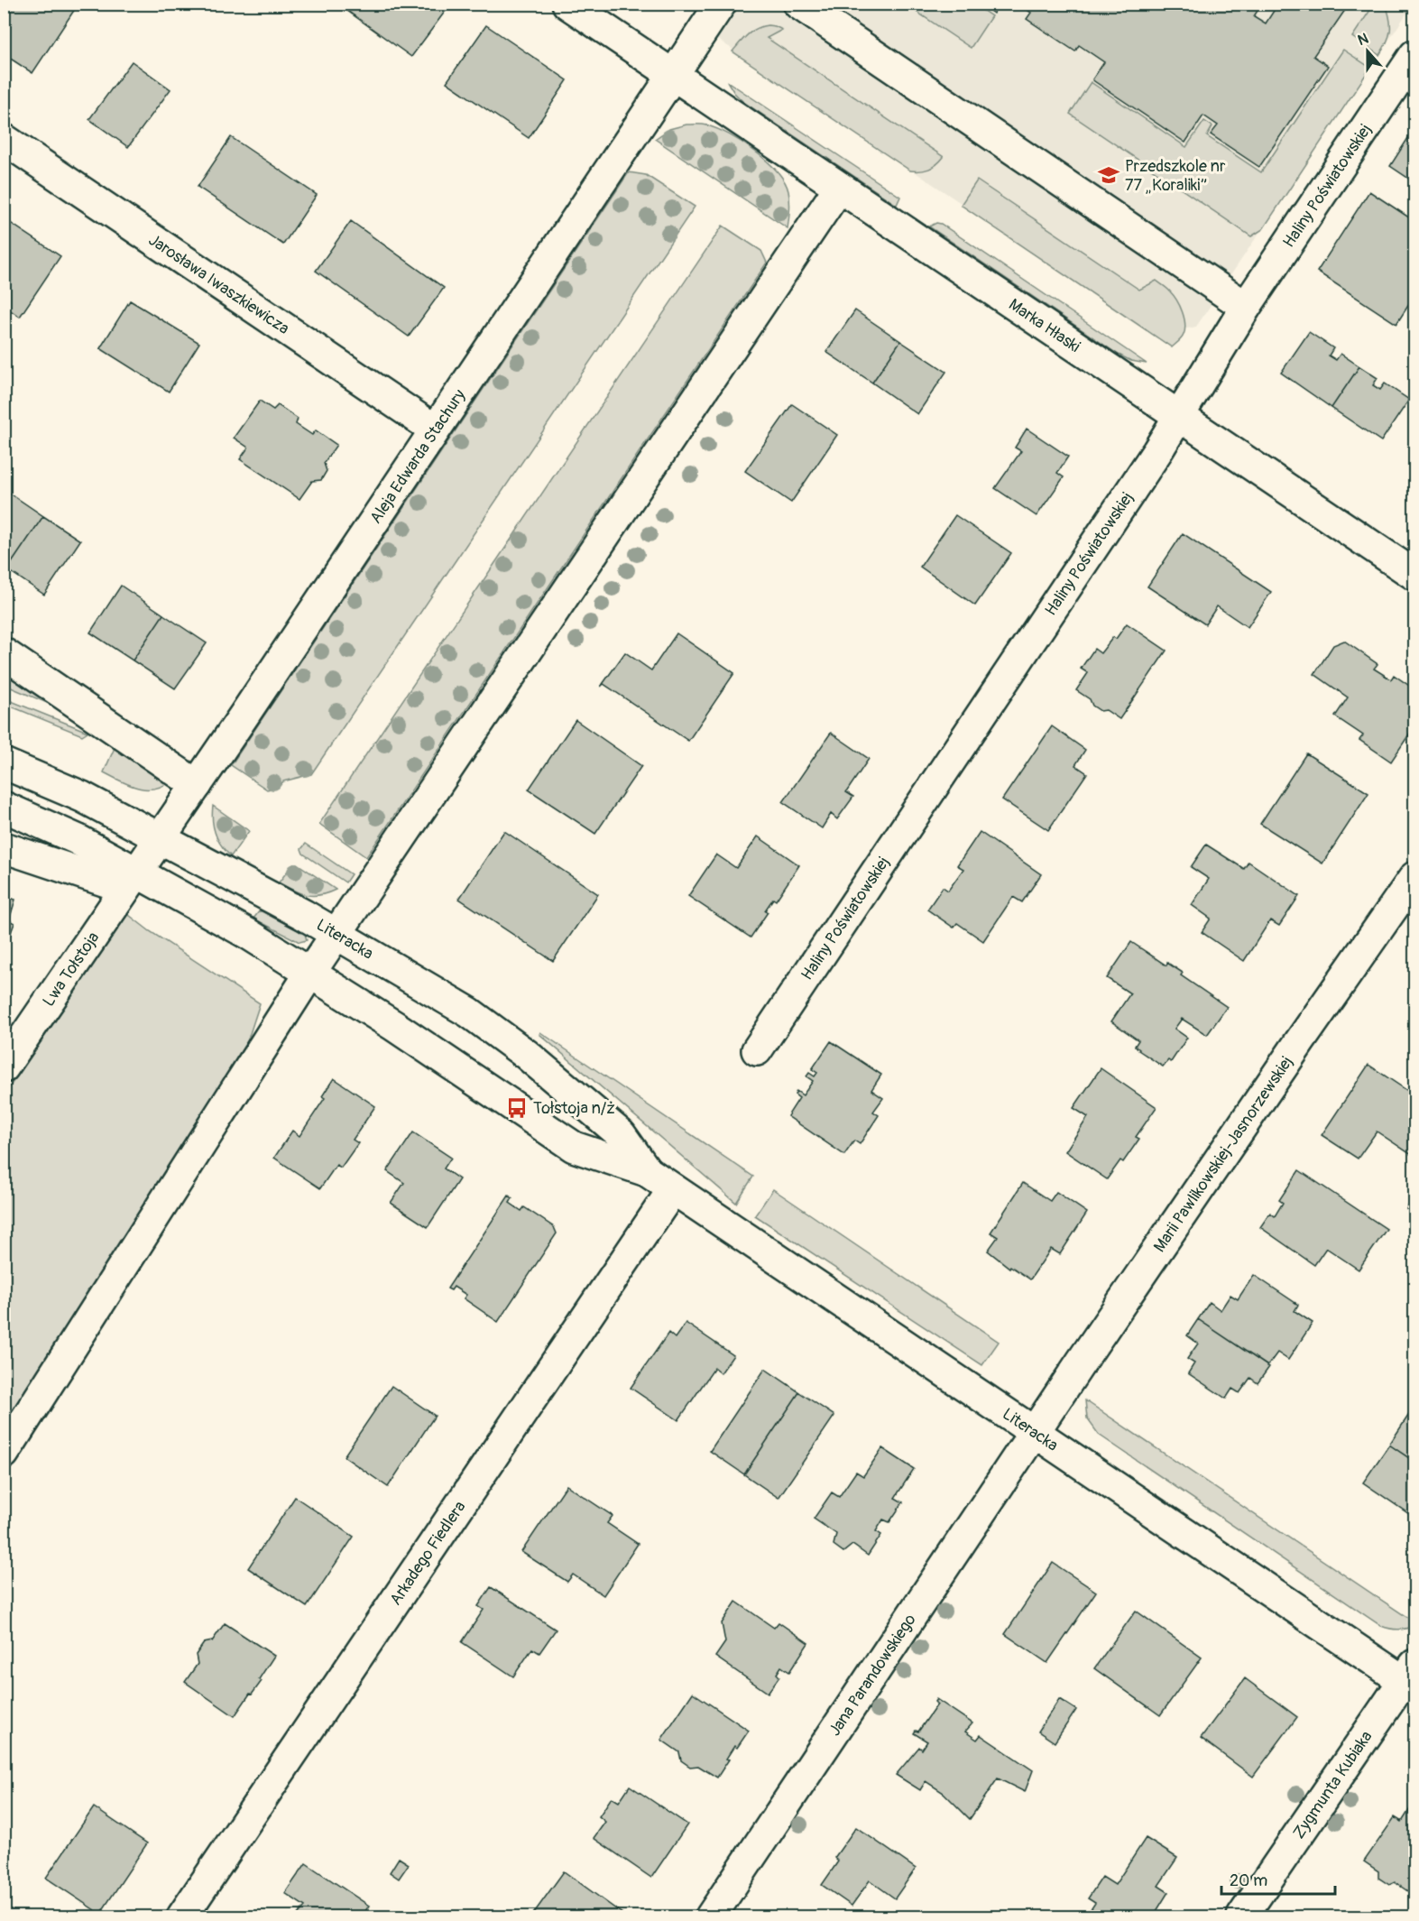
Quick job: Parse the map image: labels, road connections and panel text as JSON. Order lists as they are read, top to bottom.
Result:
{
  "streets": {
    "street": [
      "Haliny Poświatowskiej",
      "Jarosława Iwaszkiewicza",
      "Marka Hłaski",
      "Aleja Edwarda Stachury",
      "Literacka",
      "Lwa Tołstoja",
      "Marii Pawlikowskiej-Jasnorzewskiej",
      "Arkadego Fiedlera",
      "Jana Parandowskiego",
      "Zygmunta Kubiaka"
    ]
  },
  "crossings": [
    ["Haliny Poświatowskiej", "Marka Hłaski"],
    ["Jarosława Iwaszkiewicza", "Aleja Edwarda Stachury"],
    ["Marka Hłaski", "Aleja Edwarda Stachury"],
    ["Aleja Edwarda Stachury", "Literacka"],
    ["Aleja Edwarda Stachury", "Lwa Tołstoja"],
    ["Literacka", "Lwa Tołstoja"],
    ["Literacka", "Marii Pawlikowskiej-Jasnorzewskiej"],
    ["Literacka", "Arkadego Fiedlera"],
    ["Literacka", "Jana Parandowskiego"],
    ["Literacka", "Zygmunta Kubiaka"],
    ["Marii Pawlikowskiej-Jasnorzewskiej", "Jana Parandowskiego"]
  ],
  "places": {
    "school or university": ["Przedszkole nr 77 „Koraliki”"],
    "bus stop": ["Tołstoja n/ż"]
  },
  "scale_bar": "20 m",
  "north": "top"
}
